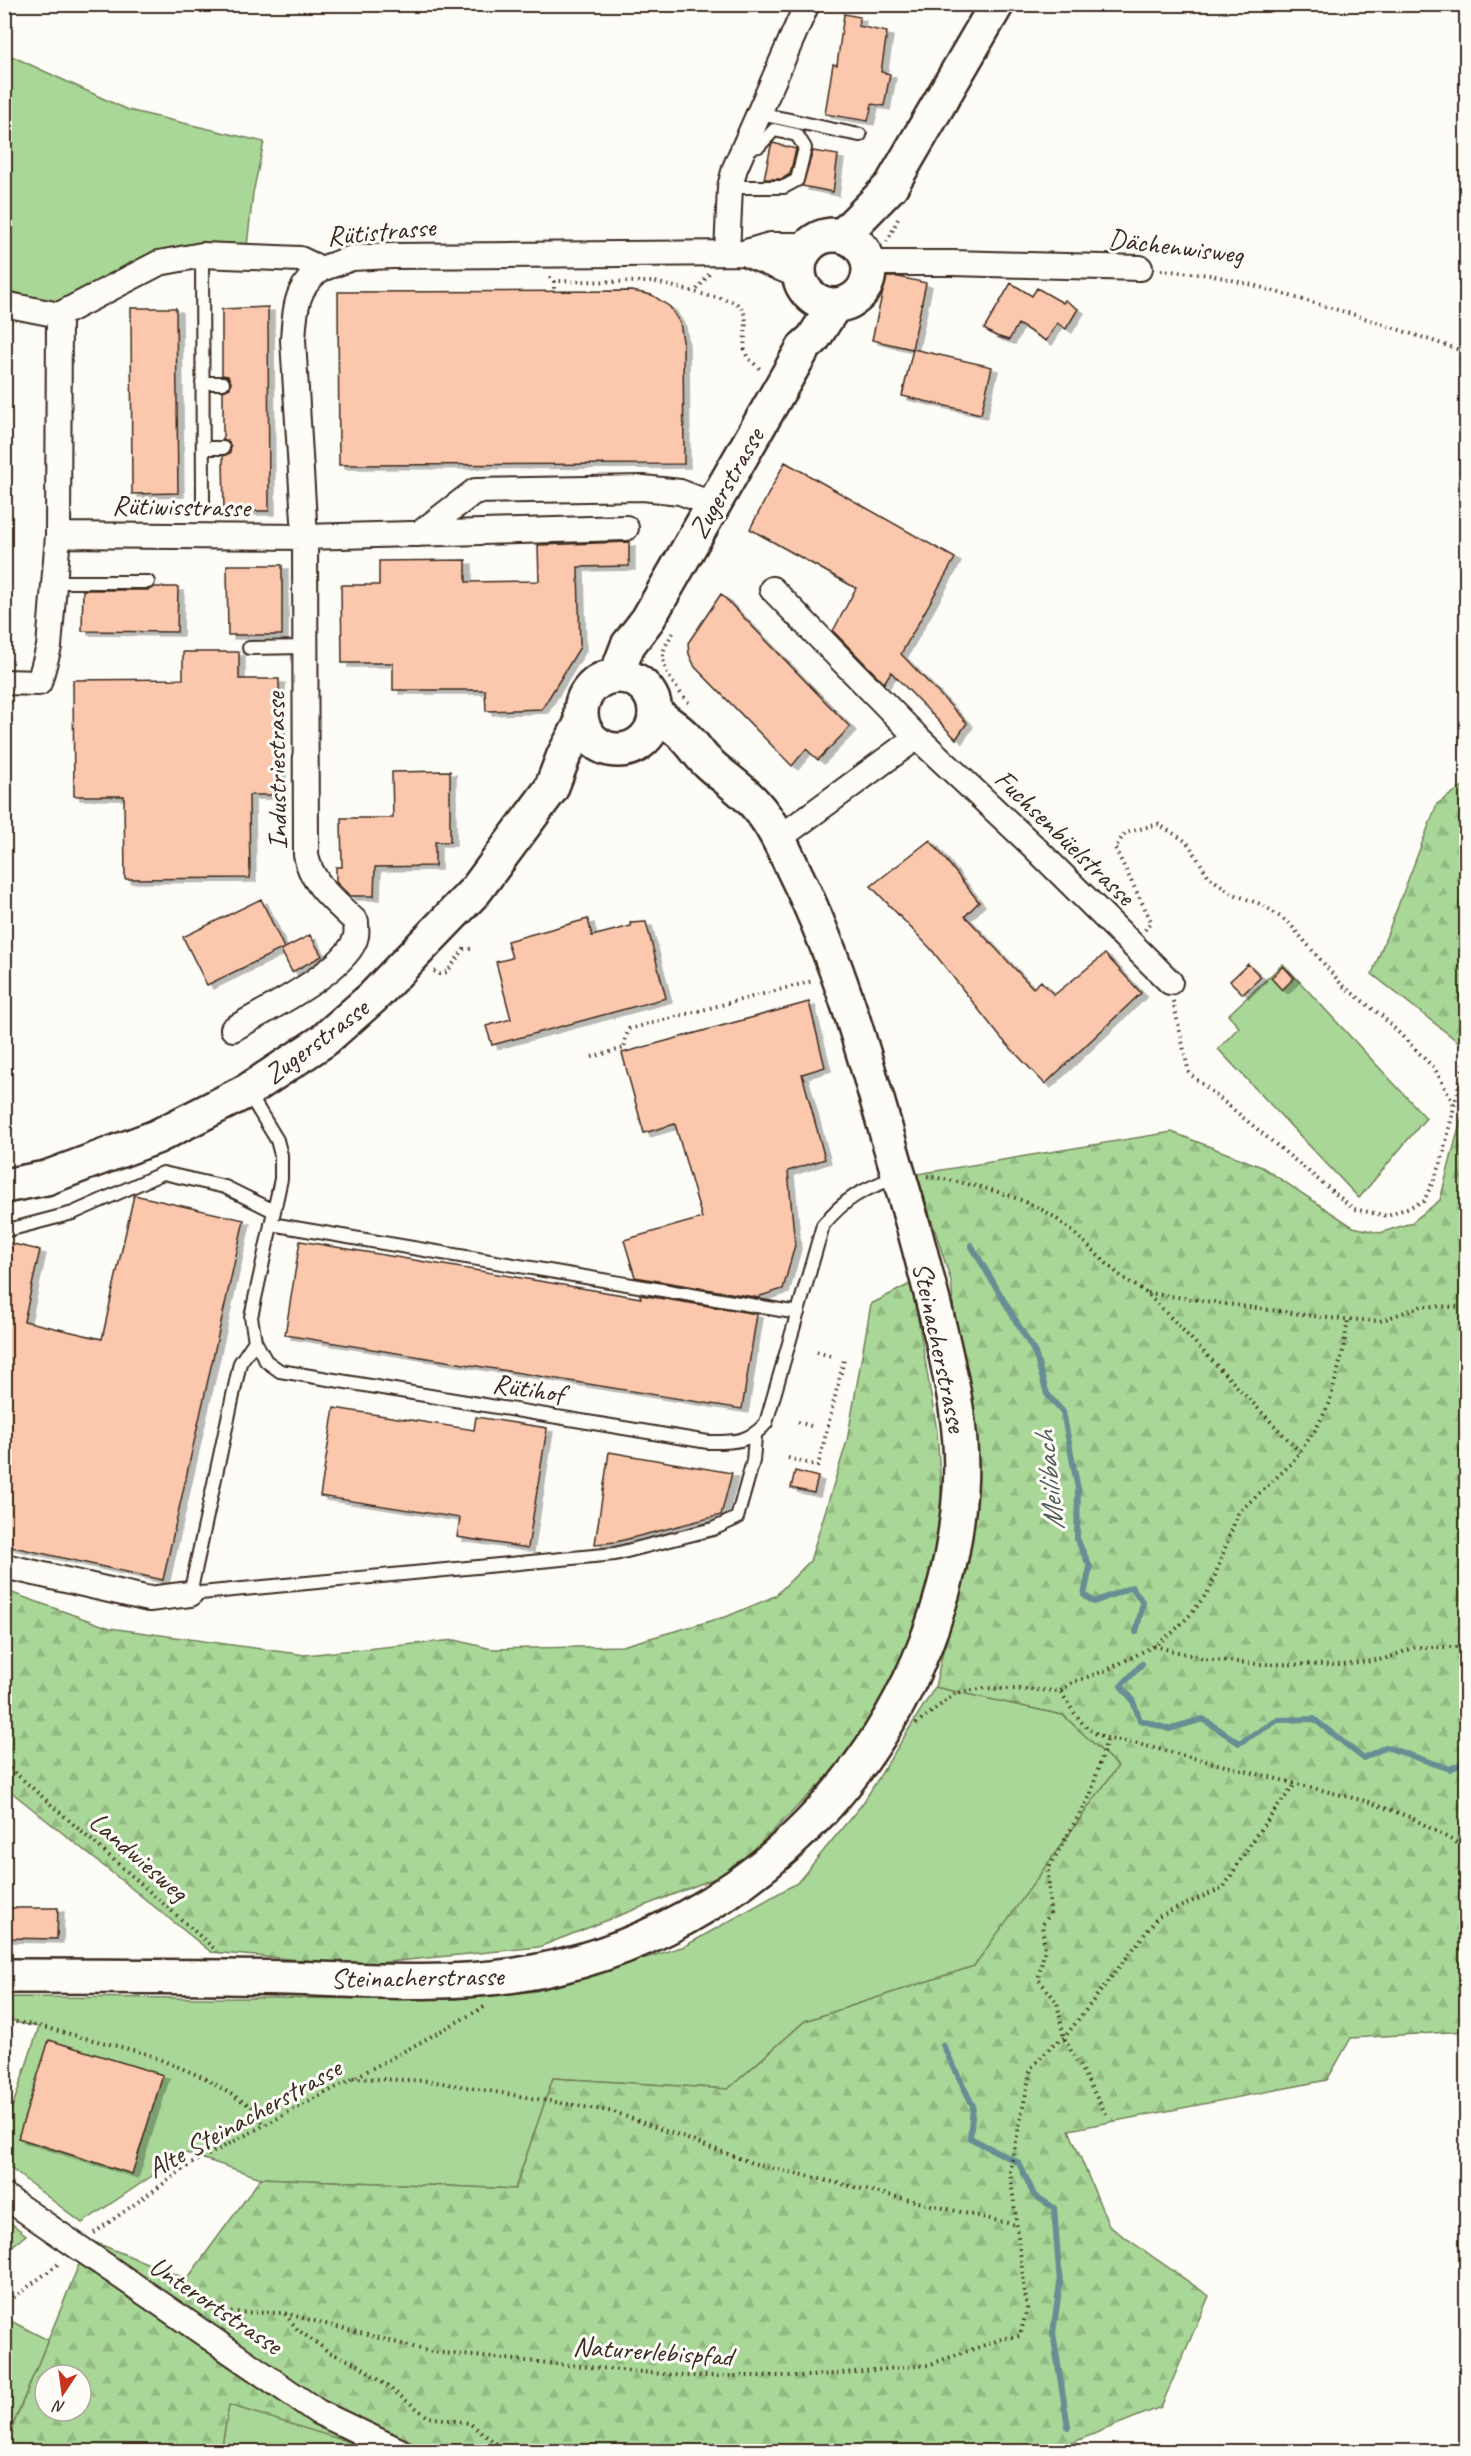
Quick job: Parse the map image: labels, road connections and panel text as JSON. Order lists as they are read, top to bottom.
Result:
{
  "streets": {
    "street": [
      "Rütistrasse",
      "Dächenwisweg",
      "Zugerstrasse",
      "Rütiwisstrasse",
      "Industriestrasse",
      "Fuchsenbüelstrasse",
      "Steinacherstrasse",
      "Unterortstrasse"
    ],
    "lane": ["Rütihof"],
    "path": ["Landwiesweg", "Alte Steinacherstrasse", "Naturerlebispfad"]
  },
  "crossings": [
    ["Rütistrasse", "Dächenwisweg"],
    ["Rütistrasse", "Zugerstrasse"],
    ["Rütistrasse", "Industriestrasse"],
    ["Dächenwisweg", "Zugerstrasse"],
    ["Zugerstrasse", "Steinacherstrasse"],
    ["Zugerstrasse", "Rütihof"],
    ["Rütiwisstrasse", "Industriestrasse"],
    ["Steinacherstrasse", "Landwiesweg"],
    ["Alte Steinacherstrasse", "Unterortstrasse"]
  ],
  "water": ["Meilibach"],
  "north": "bottom"
}
